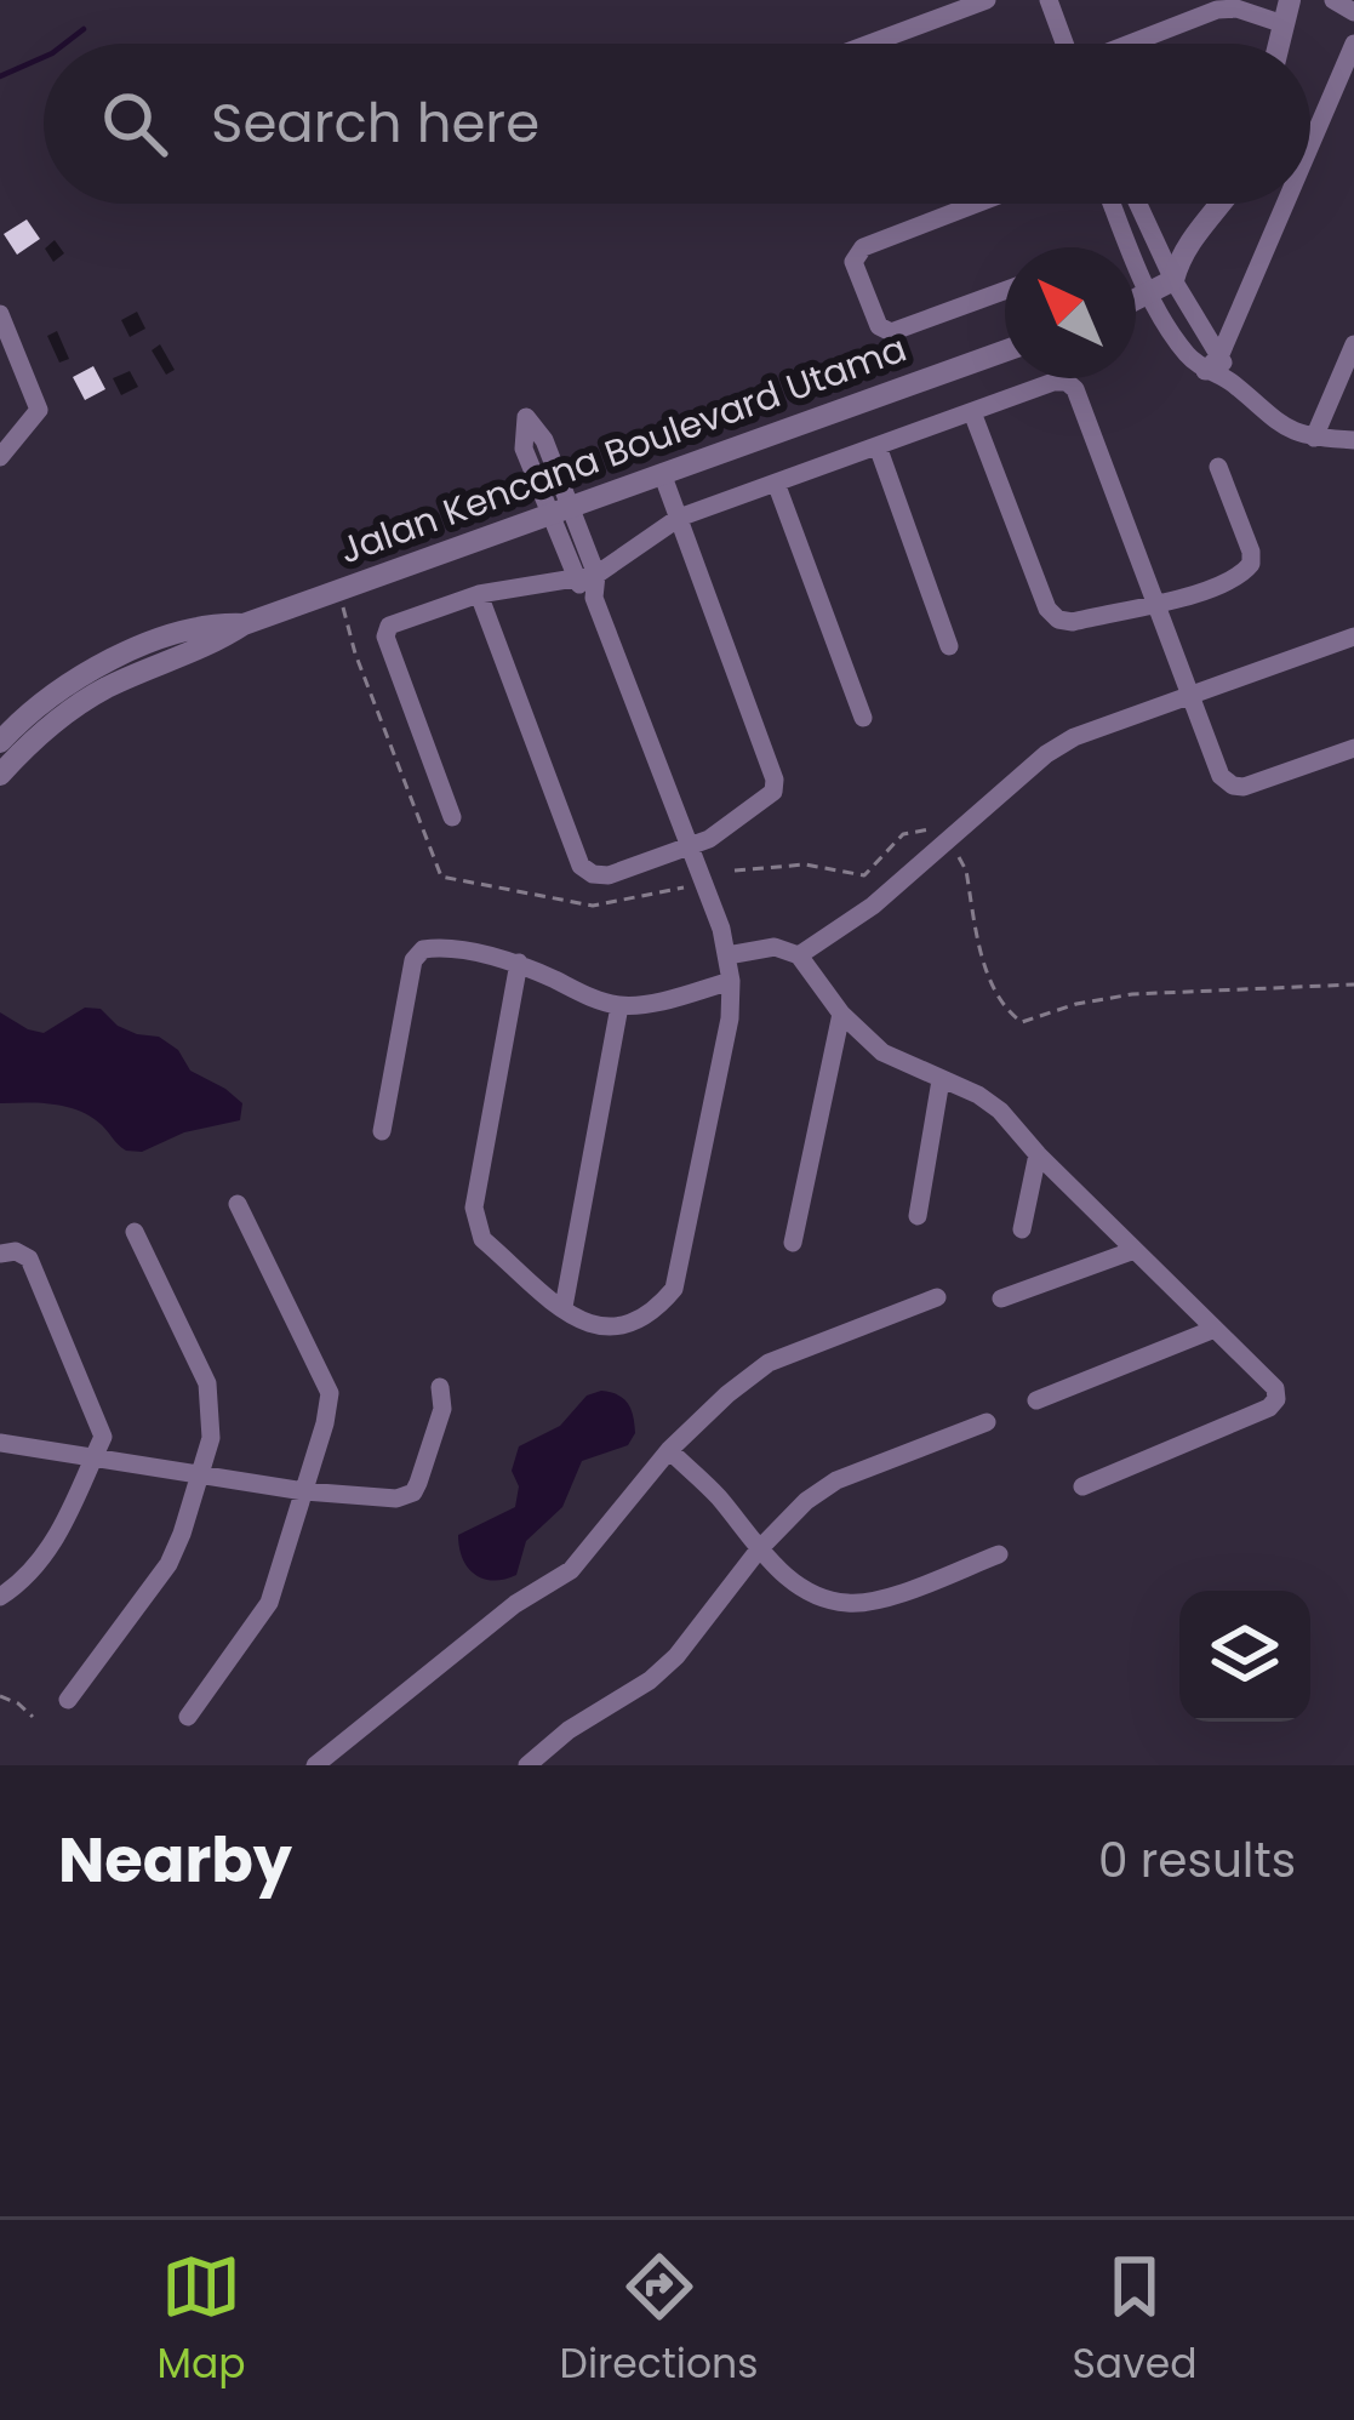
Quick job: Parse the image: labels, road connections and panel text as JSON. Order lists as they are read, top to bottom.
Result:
{
  "streets": {
    "street": ["Jalan Kencana Boulevard Utama"]
  },
  "north": "top left",
  "page": {
    "search": "Search here",
    "heading": ["Nearby", "0 results"],
    "nav": ["Map", "Directions", "Saved"]
  }
}
